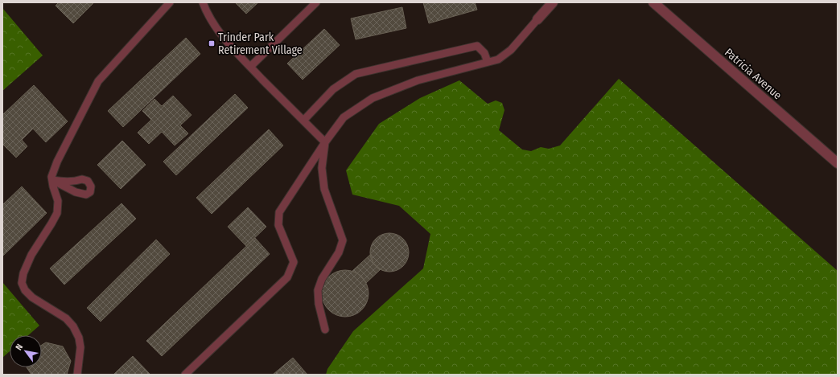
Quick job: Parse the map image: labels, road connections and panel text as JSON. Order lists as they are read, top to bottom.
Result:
{
  "streets": {
    "street": ["Patricia Avenue"]
  },
  "places": {
    "transit": ["Trinder Park Retirement Village"]
  },
  "north": "top left"
}
